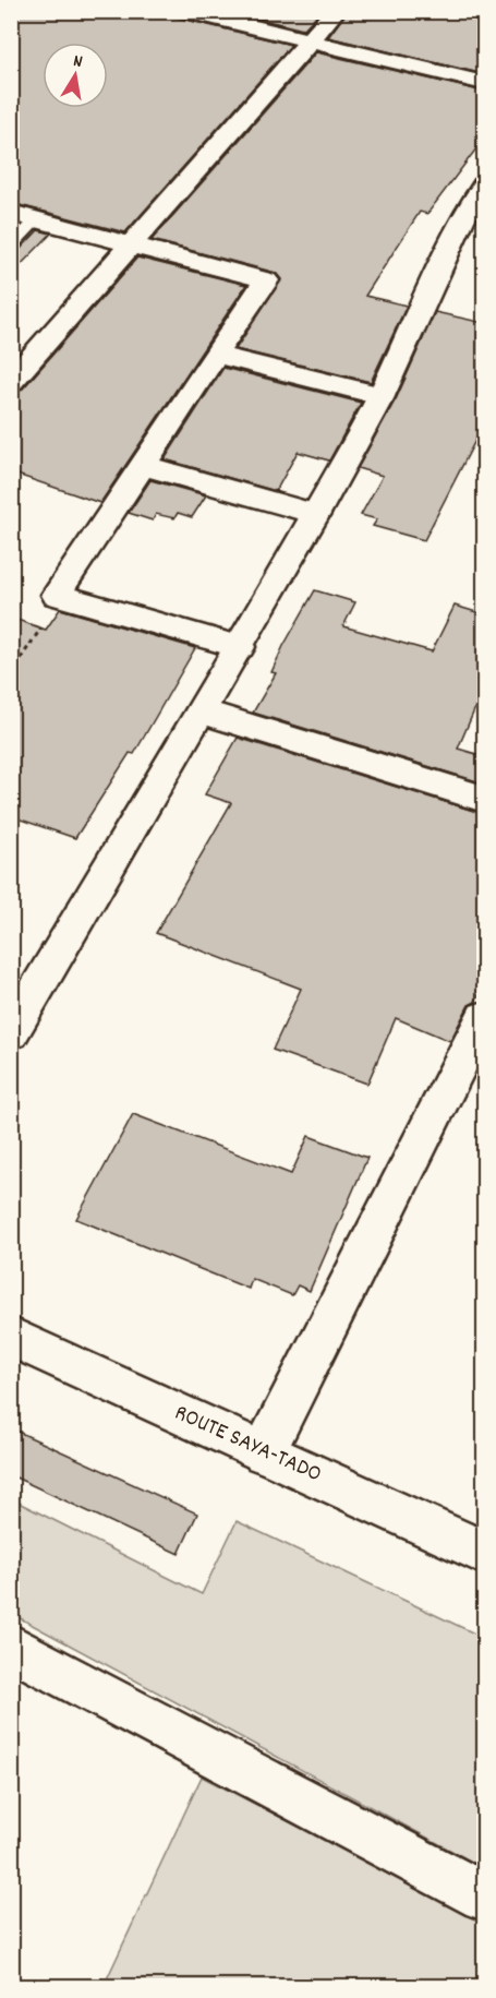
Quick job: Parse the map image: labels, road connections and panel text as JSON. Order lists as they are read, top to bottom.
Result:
{
  "streets": {
    "street": ["ROUTE SAYA-TADO"]
  },
  "north": "top"
}
